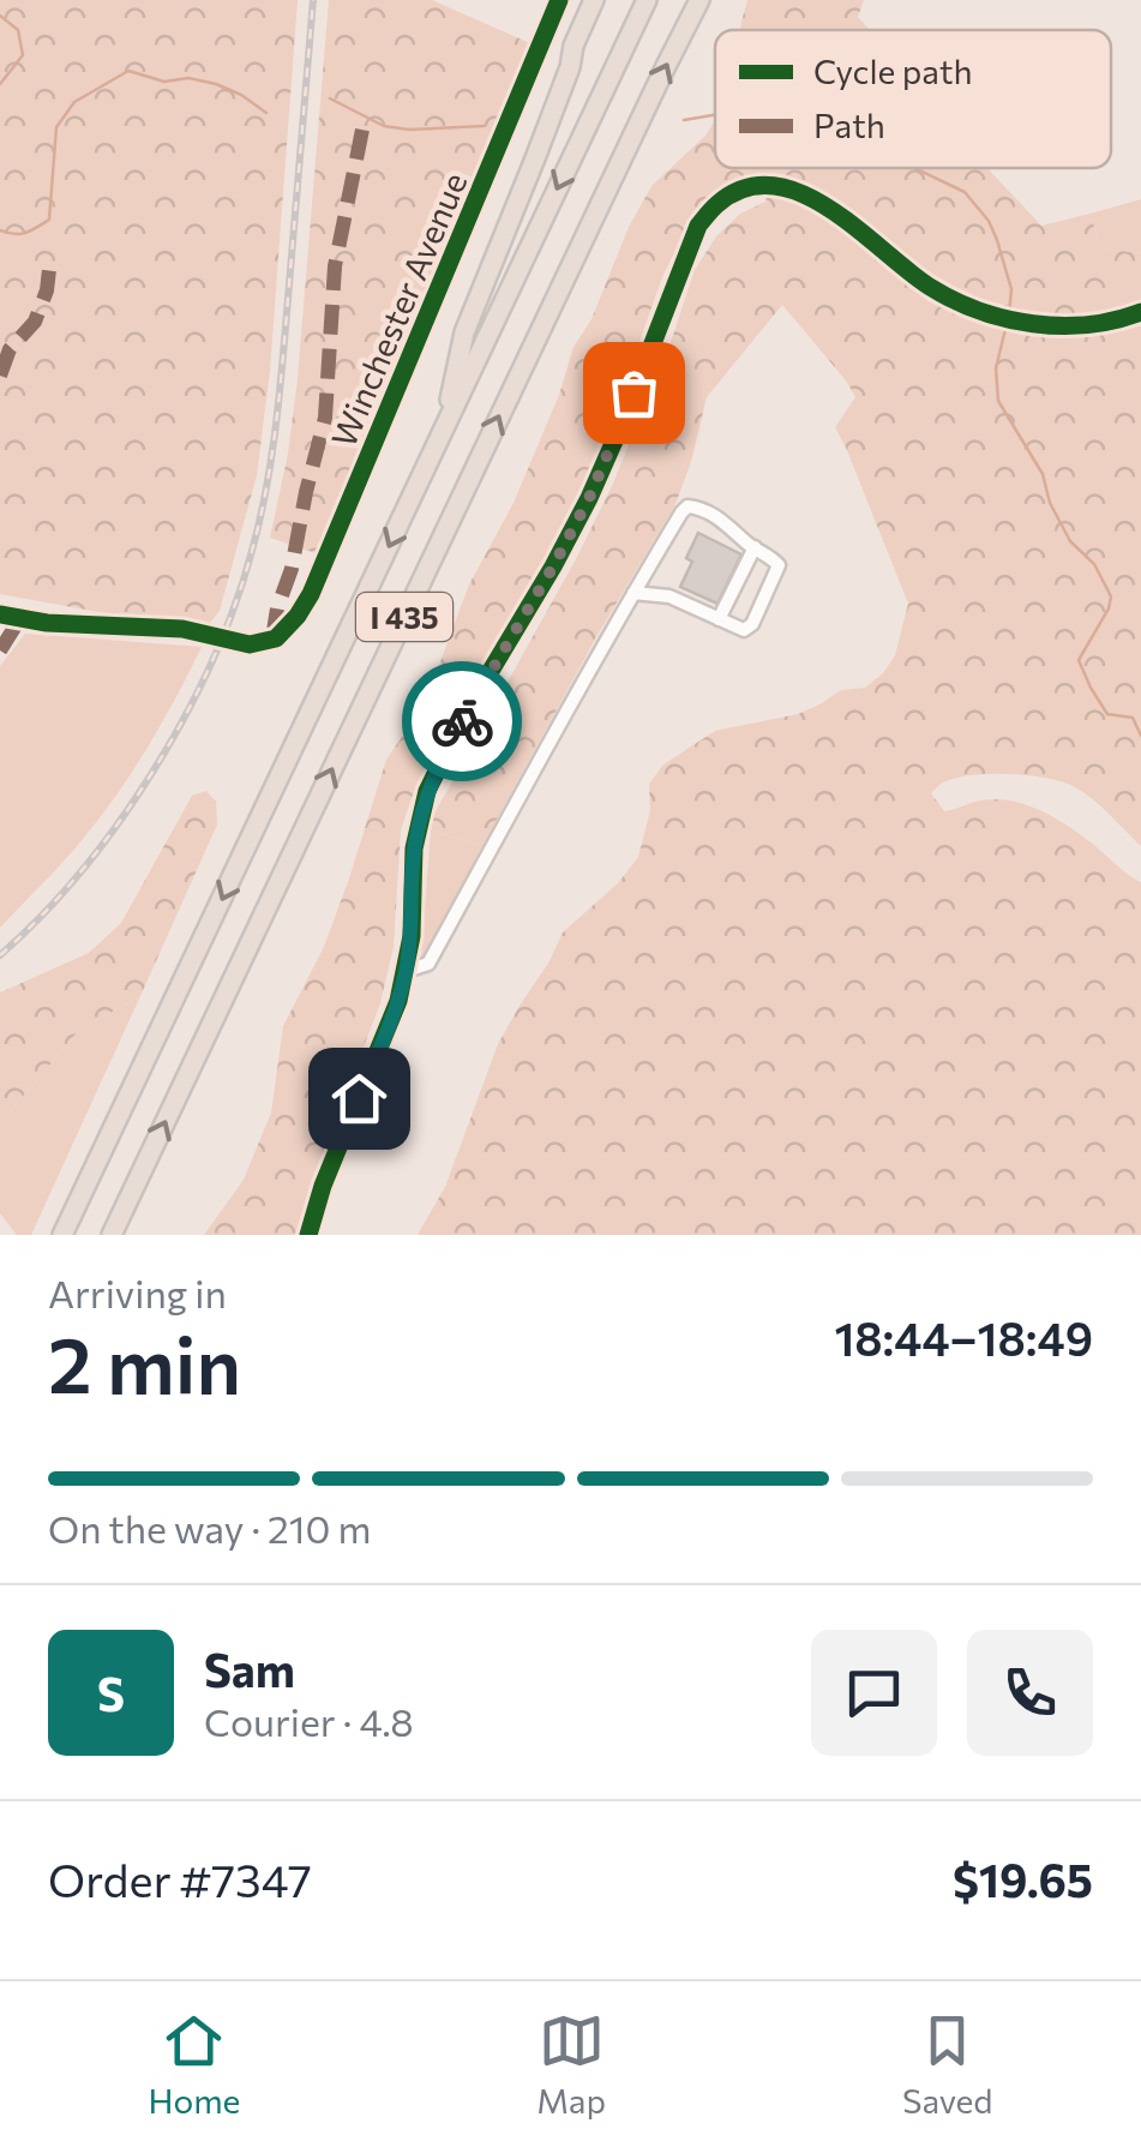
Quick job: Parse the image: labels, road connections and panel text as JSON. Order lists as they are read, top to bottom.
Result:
{
  "streets": {
    "highway": ["I 435"],
    "street": ["Winchester Avenue"]
  },
  "legend": ["Cycle path", "Path"],
  "page": {
    "heading": ["2 min", "Arriving in", "18:44–18:49"],
    "panel": [
      "Sam",
      "Courier · 4.8",
      "Order #7347",
      "$19.65"
    ],
    "bar": "On the way · 210 m",
    "round": "S",
    "tabs": ["Home", "Map", "Saved"]
  }
}
